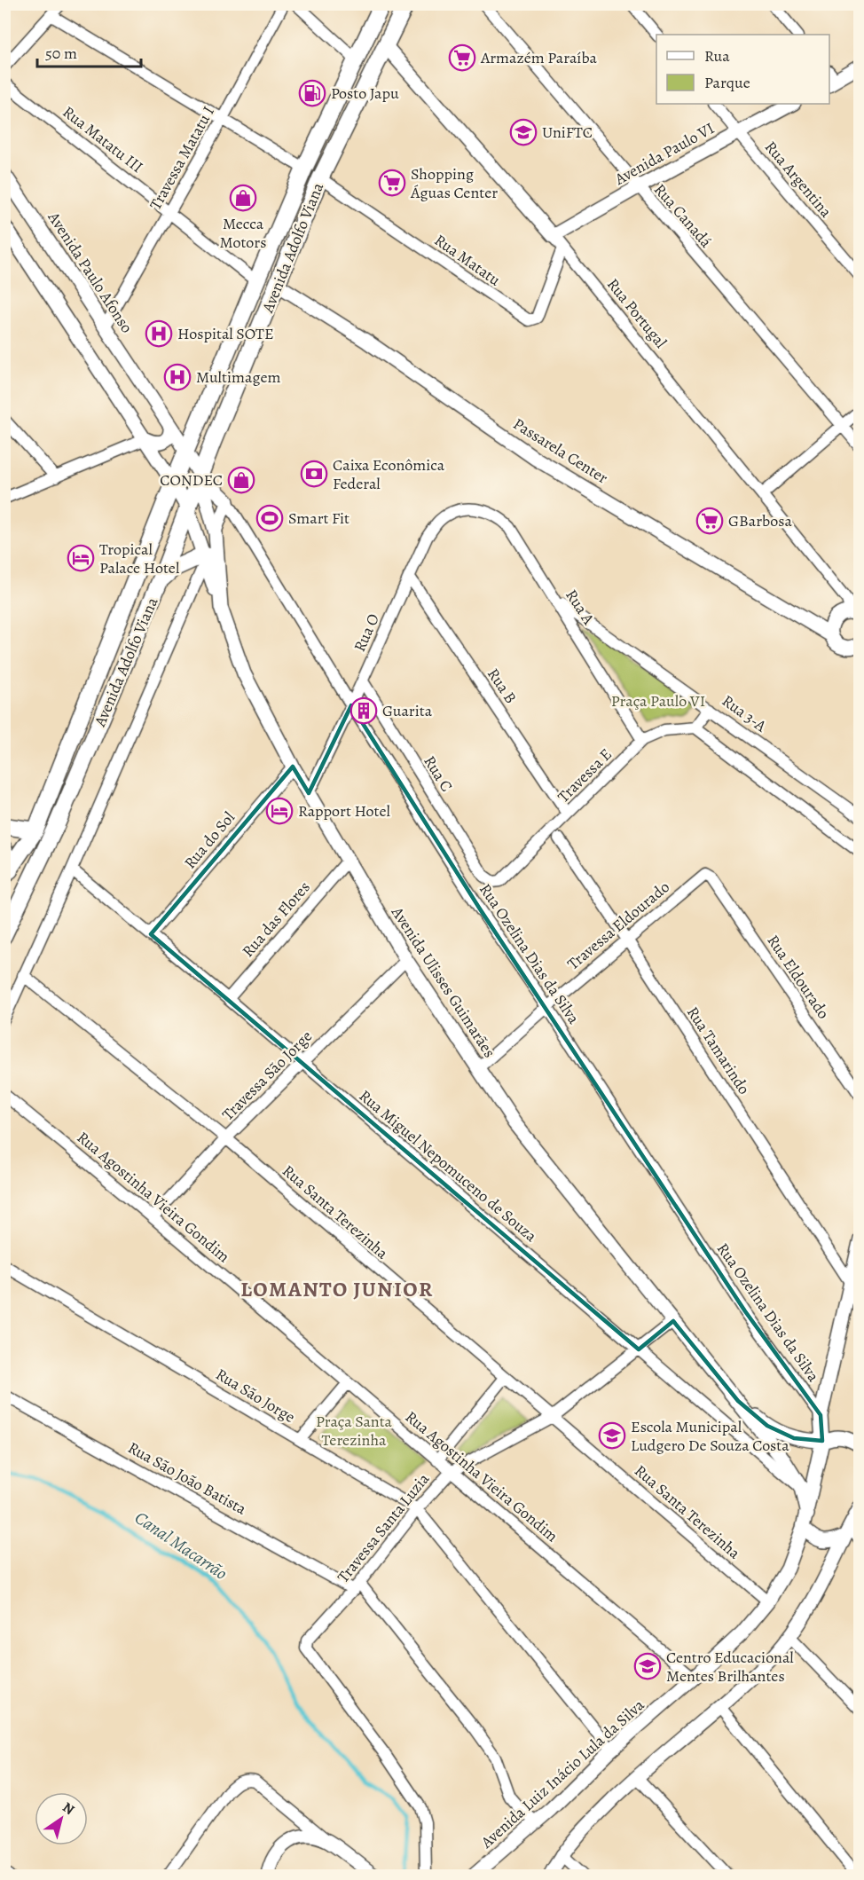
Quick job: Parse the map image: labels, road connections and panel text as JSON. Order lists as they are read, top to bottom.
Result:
{
  "streets": {
    "main road": ["Avenida Adolfo Viana"],
    "street": [
      "Rua Matatu III",
      "Avenida Paulo VI",
      "Travessa Matatu I",
      "Rua Argentina",
      "Rua Canadá",
      "Rua Matatu",
      "Avenida Paulo Afonso",
      "Rua Portugal",
      "Passarela Center",
      "Rua A",
      "Rua O",
      "Rua B",
      "Rua 3-A",
      "Rua C",
      "Travessa E",
      "Rua do Sol",
      "Rua das Flores",
      "Travessa Eldourado",
      "Rua Ozelina Dias da Silva",
      "Rua Eldourado",
      "Avenida Ulisses Guimarães",
      "Rua Tamarindo",
      "Travessa São Jorge",
      "Rua Miguel Nepomuceno de Souza",
      "Rua Agostinha Vieira Gondim",
      "Rua Santa Terezinha",
      "Rua São Jorge",
      "Rua São João Batista",
      "Travessa Santa Luzia",
      "Avenida Luiz Inácio Lula da Silva"
    ]
  },
  "crossings": [
    ["Rua Matatu III", "Travessa Matatu I"],
    ["Rua Matatu III", "Avenida Adolfo Viana"],
    ["Avenida Paulo VI", "Rua Argentina"],
    ["Avenida Paulo VI", "Rua Canadá"],
    ["Avenida Paulo VI", "Rua Portugal"],
    ["Travessa Matatu I", "Avenida Paulo Afonso"],
    ["Avenida Adolfo Viana", "Rua Matatu"],
    ["Avenida Adolfo Viana", "Avenida Paulo Afonso"],
    ["Avenida Adolfo Viana", "Rua Portugal"],
    ["Avenida Adolfo Viana", "Passarela Center"],
    ["Rua Matatu", "Rua Portugal"],
    ["Avenida Paulo Afonso", "Avenida Ulisses Guimarães"],
    ["Rua A", "Rua O"],
    ["Rua A", "Rua 3-A"],
    ["Rua A", "Travessa E"],
    ["Rua O", "Rua B"],
    ["Rua O", "Rua C"],
    ["Rua O", "Rua Ozelina Dias da Silva"],
    ["Rua O", "Avenida Ulisses Guimarães"],
    ["Rua B", "Travessa E"],
    ["Rua C", "Travessa E"],
    ["Rua do Sol", "Avenida Ulisses Guimarães"],
    ["Rua do Sol", "Rua Miguel Nepomuceno de Souza"],
    ["Rua das Flores", "Avenida Ulisses Guimarães"],
    ["Rua das Flores", "Rua Miguel Nepomuceno de Souza"],
    ["Travessa Eldourado", "Rua Ozelina Dias da Silva"],
    ["Travessa Eldourado", "Rua Eldourado"],
    ["Travessa Eldourado", "Avenida Ulisses Guimarães"],
    ["Travessa Eldourado", "Rua Tamarindo"],
    ["Rua Ozelina Dias da Silva", "Avenida Luiz Inácio Lula da Silva"],
    ["Avenida Ulisses Guimarães", "Travessa São Jorge"],
    ["Avenida Ulisses Guimarães", "Travessa Santa Luzia"],
    ["Rua Tamarindo", "Avenida Luiz Inácio Lula da Silva"],
    ["Travessa São Jorge", "Rua Miguel Nepomuceno de Souza"],
    ["Travessa São Jorge", "Rua Agostinha Vieira Gondim"],
    ["Travessa São Jorge", "Rua Santa Terezinha"],
    ["Rua Miguel Nepomuceno de Souza", "Travessa Santa Luzia"],
    ["Rua Agostinha Vieira Gondim", "Travessa Santa Luzia"],
    ["Rua Agostinha Vieira Gondim", "Avenida Luiz Inácio Lula da Silva"],
    ["Rua Santa Terezinha", "Travessa Santa Luzia"],
    ["Rua Santa Terezinha", "Avenida Luiz Inácio Lula da Silva"],
    ["Rua São Jorge", "Travessa Santa Luzia"],
    ["Rua São Jorge", "Avenida Luiz Inácio Lula da Silva"],
    ["Rua São João Batista", "Travessa Santa Luzia"],
    ["Rua São João Batista", "Avenida Luiz Inácio Lula da Silva"]
  ],
  "districts": ["LOMANTO JUNIOR"],
  "water": ["Canal Macarrão"],
  "parks": ["Praça Paulo VI", "Praça Santa Terezinha"],
  "places": {
    "supermarket": ["Armazém Paraíba", "Shopping Águas Center", "GBarbosa"],
    "fuel station": ["Posto Japu"],
    "school or university": ["UniFTC", "Escola Municipal Ludgero De Souza Costa", "Centro Educacional Mentes Brilhantes"],
    "shop": ["Mecca Motors", "CONDEC"],
    "hospital": ["Hospital SOTE", "Multimagem"],
    "bank": ["Caixa Econômica Federal"],
    "sports": ["Smart Fit"],
    "hotel": ["Tropical Palace Hotel", "Rapport Hotel"],
    "building": ["Guarita"]
  },
  "legend": ["Rua", "Parque"],
  "scale_bar": "50 m",
  "north": "top right"
}
